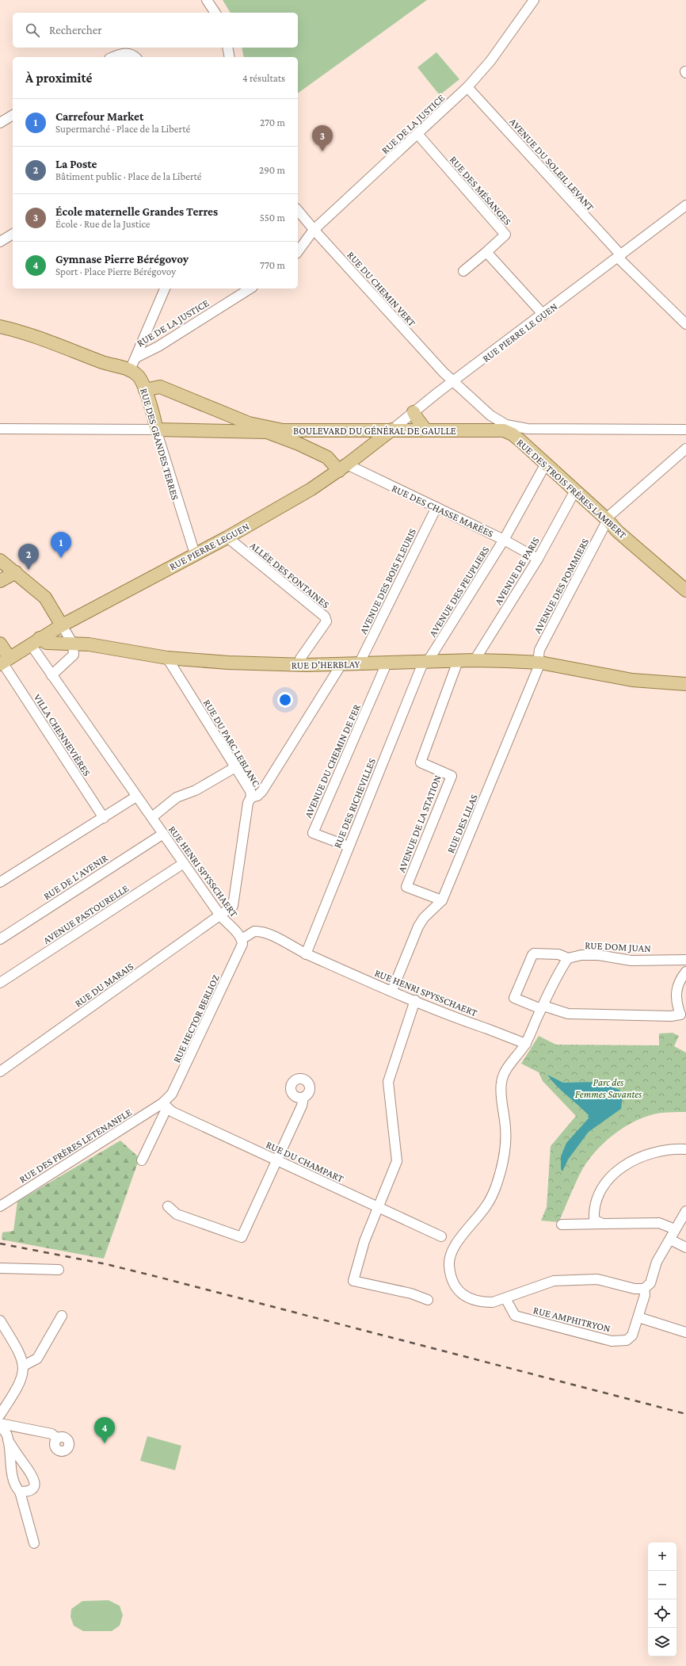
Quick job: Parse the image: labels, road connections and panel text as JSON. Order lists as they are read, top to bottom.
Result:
{
  "streets": {
    "main road": [
      "RUE PIERRE LE GUEN",
      "BOULEVARD DU GÉNÉRAL DE GAULLE",
      "RUE DES GRANDES TERRES",
      "RUE DES TROIS FRÈRES LAMBERT",
      "RUE DES CHASSE MARÉES",
      "RUE PIERRE LEGUEN",
      "RUE D'HERBLAY"
    ],
    "street": [
      "RUE DE LA JUSTICE",
      "AVENUE DU SOLEIL LEVANT",
      "RUE DES MÉSANGES",
      "RUE DU CHEMIN VERT",
      "AVENUE DE PARIS",
      "ALLÉE DES FONTAINES",
      "AVENUE DES BOIS FLEURIS",
      "AVENUE DES POMMIERS",
      "AVENUE DES PEUPLIERS",
      "VILLA CHENNEVIÈRES",
      "RUE DU PARC LEBLANC",
      "AVENUE DU CHEMIN DE FER",
      "RUE DES RICHEVILLES",
      "AVENUE DE LA STATION",
      "RUE DES LILAS",
      "RUE HENRI SPYSSCHAERT",
      "RUE DE L'AVENIR",
      "AVENUE PASTOURELLE",
      "RUE DOM JUAN",
      "RUE DU MARAIS",
      "RUE HECTOR BERLIOZ",
      "RUE DES FRÈRES LETENANFLE",
      "RUE DU CHAMPART",
      "RUE AMPHITRYON"
    ]
  },
  "crossings": [
    ["RUE DE LA JUSTICE", "AVENUE DU SOLEIL LEVANT"],
    ["RUE DE LA JUSTICE", "RUE DES MÉSANGES"],
    ["RUE DE LA JUSTICE", "RUE DU CHEMIN VERT"],
    ["AVENUE DU SOLEIL LEVANT", "RUE PIERRE LE GUEN"],
    ["RUE DU CHEMIN VERT", "RUE PIERRE LE GUEN"],
    ["RUE DU CHEMIN VERT", "RUE DES TROIS FRÈRES LAMBERT"],
    ["RUE PIERRE LE GUEN", "BOULEVARD DU GÉNÉRAL DE GAULLE"],
    ["RUE PIERRE LE GUEN", "RUE DES TROIS FRÈRES LAMBERT"],
    ["RUE PIERRE LE GUEN", "RUE DES CHASSE MARÉES"],
    ["RUE PIERRE LE GUEN", "RUE PIERRE LEGUEN"],
    ["BOULEVARD DU GÉNÉRAL DE GAULLE", "RUE DES GRANDES TERRES"],
    ["BOULEVARD DU GÉNÉRAL DE GAULLE", "RUE DES TROIS FRÈRES LAMBERT"],
    ["BOULEVARD DU GÉNÉRAL DE GAULLE", "RUE DES CHASSE MARÉES"],
    ["RUE DES GRANDES TERRES", "RUE PIERRE LEGUEN"],
    ["RUE DES TROIS FRÈRES LAMBERT", "AVENUE DE PARIS"],
    ["RUE DES TROIS FRÈRES LAMBERT", "AVENUE DES POMMIERS"],
    ["RUE DES TROIS FRÈRES LAMBERT", "AVENUE DES PEUPLIERS"],
    ["RUE DES CHASSE MARÉES", "RUE PIERRE LEGUEN"],
    ["RUE DES CHASSE MARÉES", "AVENUE DE PARIS"],
    ["RUE DES CHASSE MARÉES", "AVENUE DES BOIS FLEURIS"],
    ["RUE DES CHASSE MARÉES", "AVENUE DES PEUPLIERS"],
    ["RUE PIERRE LEGUEN", "ALLÉE DES FONTAINES"],
    ["RUE PIERRE LEGUEN", "RUE D'HERBLAY"],
    ["RUE PIERRE LEGUEN", "VILLA CHENNEVIÈRES"],
    ["RUE PIERRE LEGUEN", "RUE HENRI SPYSSCHAERT"],
    ["AVENUE DE PARIS", "RUE D'HERBLAY"],
    ["ALLÉE DES FONTAINES", "RUE D'HERBLAY"],
    ["AVENUE DES BOIS FLEURIS", "RUE D'HERBLAY"],
    ["AVENUE DES POMMIERS", "RUE D'HERBLAY"],
    ["AVENUE DES POMMIERS", "RUE DES LILAS"],
    ["AVENUE DES PEUPLIERS", "RUE D'HERBLAY"],
    ["AVENUE DES PEUPLIERS", "RUE DES RICHEVILLES"],
    ["RUE D'HERBLAY", "RUE DU PARC LEBLANC"],
    ["RUE D'HERBLAY", "AVENUE DU CHEMIN DE FER"],
    ["RUE D'HERBLAY", "RUE DES RICHEVILLES"],
    ["RUE D'HERBLAY", "AVENUE DE LA STATION"],
    ["RUE D'HERBLAY", "RUE DES LILAS"],
    ["RUE D'HERBLAY", "RUE HENRI SPYSSCHAERT"],
    ["RUE DU PARC LEBLANC", "RUE DU MARAIS"],
    ["AVENUE DU CHEMIN DE FER", "RUE DES RICHEVILLES"],
    ["RUE DES RICHEVILLES", "RUE HENRI SPYSSCHAERT"],
    ["AVENUE DE LA STATION", "RUE DES LILAS"],
    ["RUE HENRI SPYSSCHAERT", "RUE DE L'AVENIR"],
    ["RUE HENRI SPYSSCHAERT", "AVENUE PASTOURELLE"],
    ["RUE HENRI SPYSSCHAERT", "RUE DU MARAIS"],
    ["RUE HENRI SPYSSCHAERT", "RUE HECTOR BERLIOZ"],
    ["RUE HECTOR BERLIOZ", "RUE DES FRÈRES LETENANFLE"],
    ["RUE HECTOR BERLIOZ", "RUE DU CHAMPART"],
    ["RUE DES FRÈRES LETENANFLE", "RUE DU CHAMPART"]
  ],
  "parks": ["Parc des Femmes Savantes"],
  "page": {
    "search": "Rechercher",
    "heading": ["À proximité", "4 résultats"],
    "list": [
      {
        "mark": "1",
        "name": "Carrefour Market",
        "note": "Supermarché · Place de la Liberté",
        "value": "270 m"
      },
      {
        "mark": "2",
        "name": "La Poste",
        "note": "Bâtiment public · Place de la Liberté",
        "value": "290 m"
      },
      {
        "mark": "3",
        "name": "École maternelle Grandes Terres",
        "note": "École · Rue de la Justice",
        "value": "550 m"
      },
      {
        "mark": "4",
        "name": "Gymnase Pierre Bérégovoy",
        "note": "Sport · Place Pierre Bérégovoy",
        "value": "770 m"
      }
    ],
    "pins": [
      "3",
      "1",
      "2",
      "4"
    ],
    "map_buttons": ["+", "−"]
  }
}
